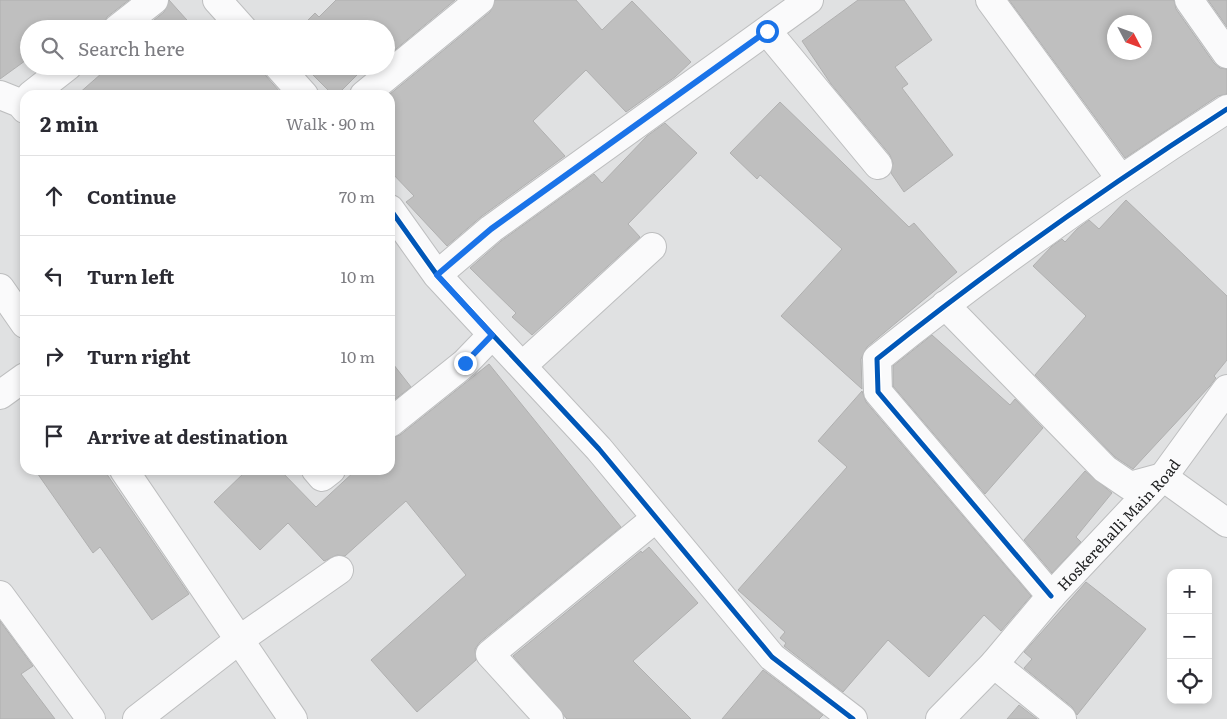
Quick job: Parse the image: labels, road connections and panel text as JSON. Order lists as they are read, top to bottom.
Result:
{
  "streets": {
    "street": ["Hoskerehalli Main Road"]
  },
  "north": "bottom right",
  "page": {
    "search": "Search here",
    "heading": ["2 min", "Walk · 90 m"],
    "list": [
      ["Continue", "70 m"],
      ["Turn left", "10 m"],
      ["Turn right", "10 m"],
      "Arrive at destination"
    ],
    "map_buttons": ["+", "−"]
  }
}
